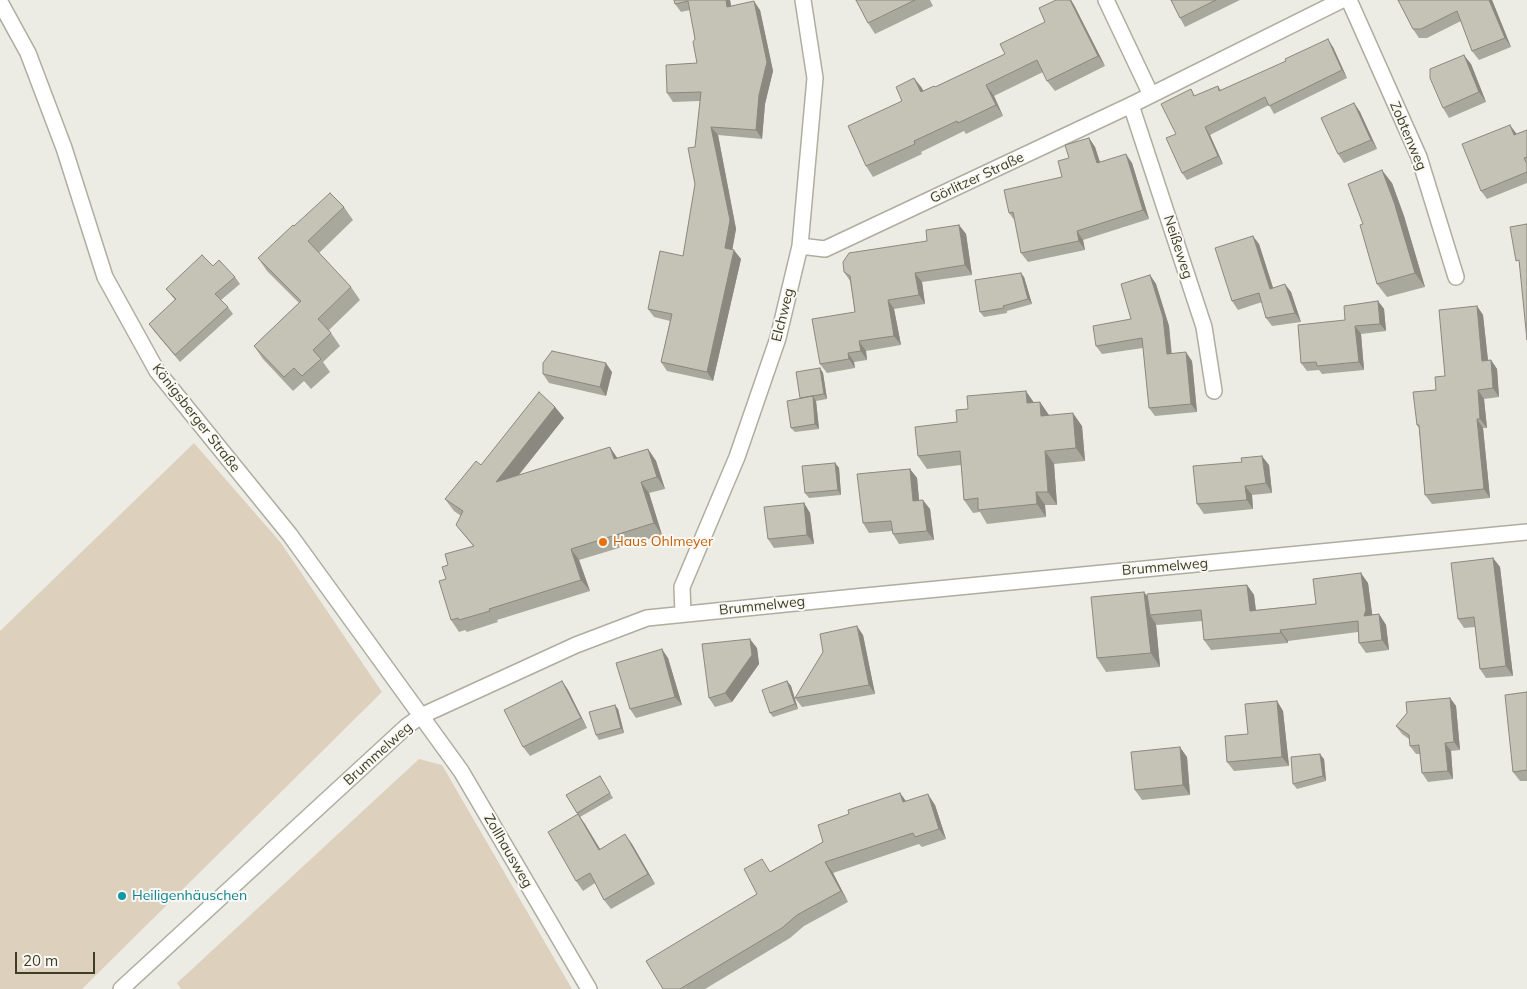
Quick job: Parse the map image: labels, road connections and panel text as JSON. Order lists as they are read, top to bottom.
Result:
{
  "streets": {
    "street": [
      "Zobtenweg",
      "Görlitzer Straße",
      "Neißeweg",
      "Elchweg",
      "Königsberger Straße",
      "Brummelweg",
      "Zollhausweg"
    ]
  },
  "crossings": [
    ["Görlitzer Straße", "Neißeweg"],
    ["Görlitzer Straße", "Elchweg"],
    ["Elchweg", "Brummelweg"],
    ["Königsberger Straße", "Brummelweg"],
    ["Königsberger Straße", "Zollhausweg"],
    ["Brummelweg", "Zollhausweg"]
  ],
  "places": ["Haus Ohlmeyer", "Heiligenhäuschen"],
  "scale_bar": "20 m"
}
